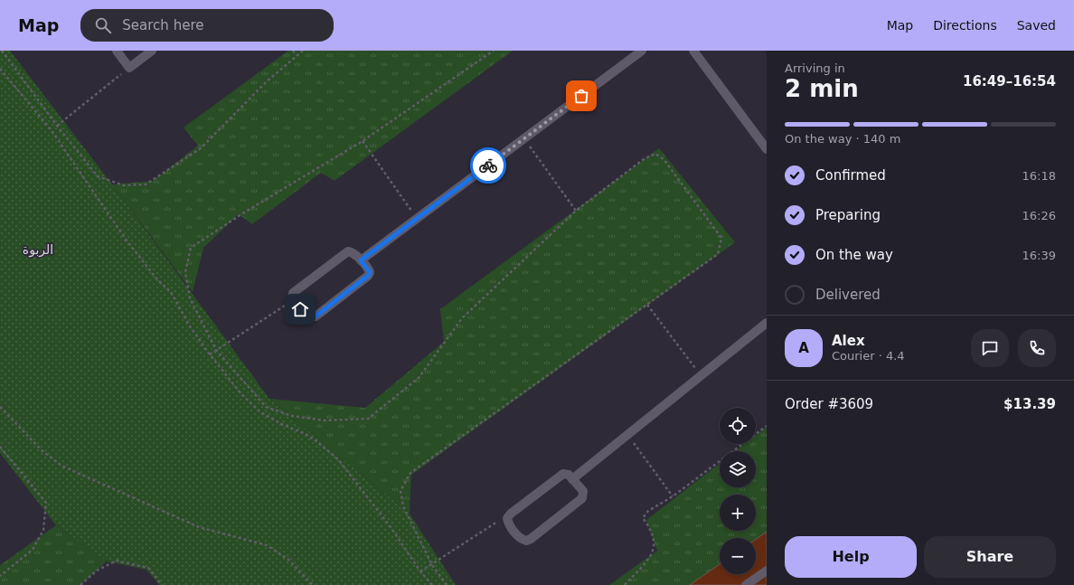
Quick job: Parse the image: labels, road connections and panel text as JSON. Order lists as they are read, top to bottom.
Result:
{
  "districts": ["الربوة"],
  "page": {
    "header": "Map",
    "search": "Search here",
    "nav": ["Map", "Directions", "Saved"],
    "heading": ["2 min", "Arriving in", "16:49–16:54"],
    "panel": [
      "Alex",
      "Courier · 4.4",
      "Order #3609",
      "$13.39"
    ],
    "bar": "On the way · 140 m",
    "list": [
      ["Confirmed", "16:18"],
      ["Preparing", "16:26"],
      ["On the way", "16:39"],
      "Delivered"
    ],
    "round": "A",
    "map_buttons": ["+", "−"],
    "buttons": ["Help", "Share"]
  }
}
